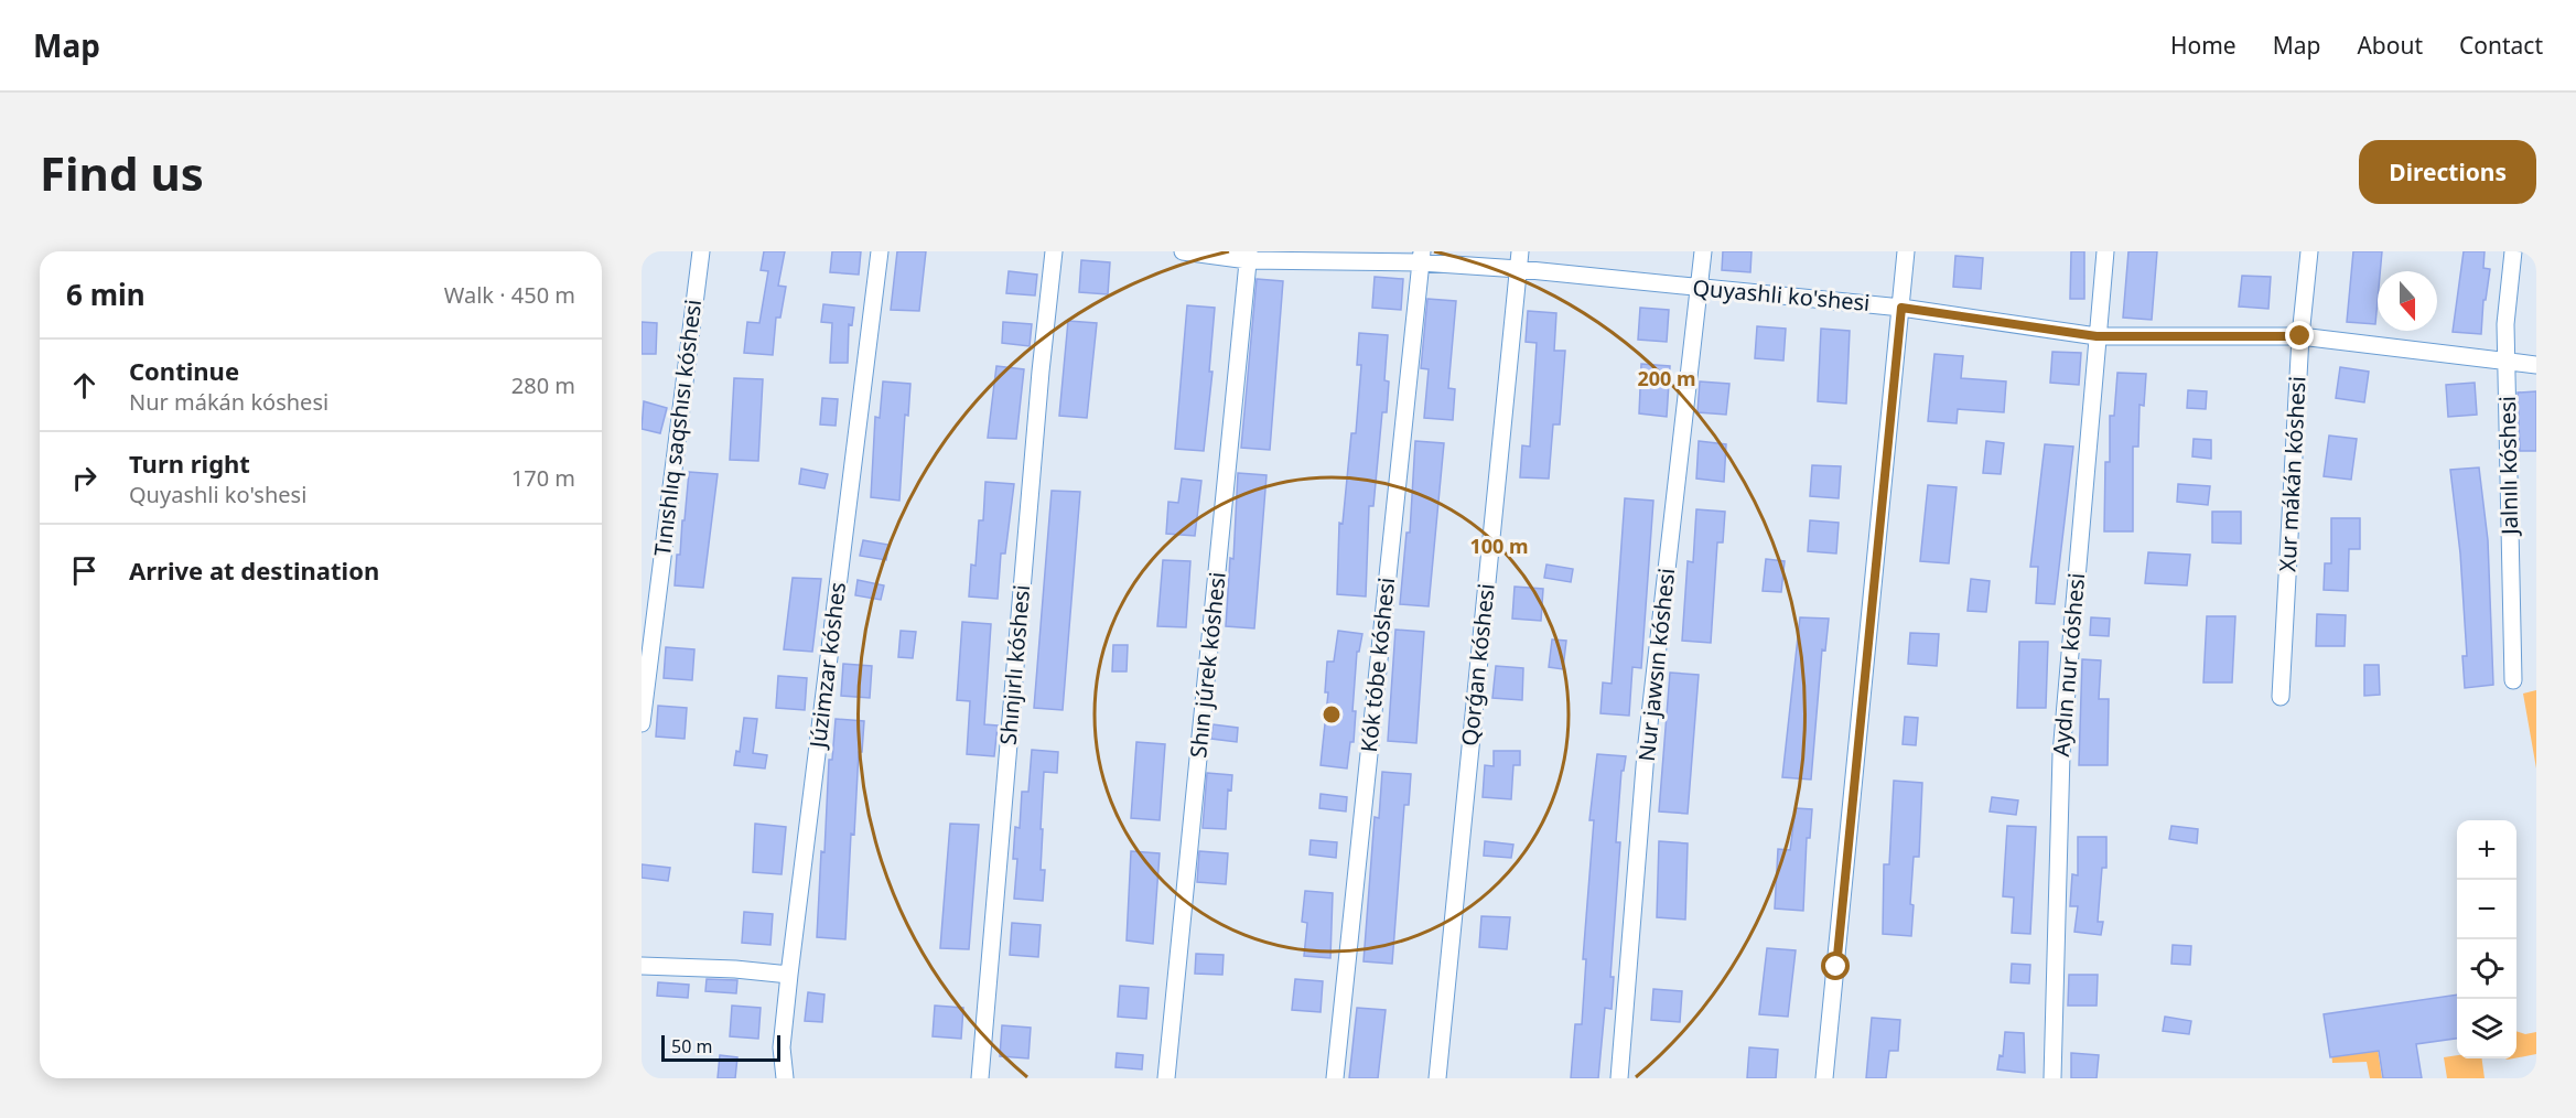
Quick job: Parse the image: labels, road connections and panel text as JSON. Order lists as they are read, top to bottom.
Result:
{
  "streets": {
    "street": [
      "Quyashli ko'shesi",
      "Tınıshlıq saqshısı kóshesi",
      "Jalnılı kóshesi",
      "Xur mákán kóshesi",
      "Júzimzar kóshes",
      "Shınjırlı kóshesi",
      "Shın júrek kóshesi",
      "Kók tóbe kóshesi",
      "Qorǵan kóshesi",
      "Nur jawsın kóshesi",
      "Aydın nur kóshesi"
    ]
  },
  "crossings": [
    ["Quyashli ko'shesi", "Jalnılı kóshesi"],
    ["Quyashli ko'shesi", "Xur mákán kóshesi"],
    ["Quyashli ko'shesi", "Shın júrek kóshesi"],
    ["Quyashli ko'shesi", "Kók tóbe kóshesi"],
    ["Quyashli ko'shesi", "Qorǵan kóshesi"],
    ["Quyashli ko'shesi", "Nur jawsın kóshesi"],
    ["Quyashli ko'shesi", "Aydın nur kóshesi"]
  ],
  "scale_bar": "50 m",
  "north": "bottom",
  "page": {
    "header": "Map",
    "nav": [
      "Home",
      "Map",
      "About",
      "Contact"
    ],
    "buttons": "Directions",
    "title": "Find us",
    "heading": ["6 min", "Walk · 450 m"],
    "list": [
      ["Continue", "Nur mákán kóshesi", "280 m"],
      ["Turn right", "Quyashli ko'shesi", "170 m"],
      "Arrive at destination"
    ],
    "map_buttons": ["+", "−"],
    "scale": "50 m"
  },
  "rings": ["200 m", "100 m"]
}
